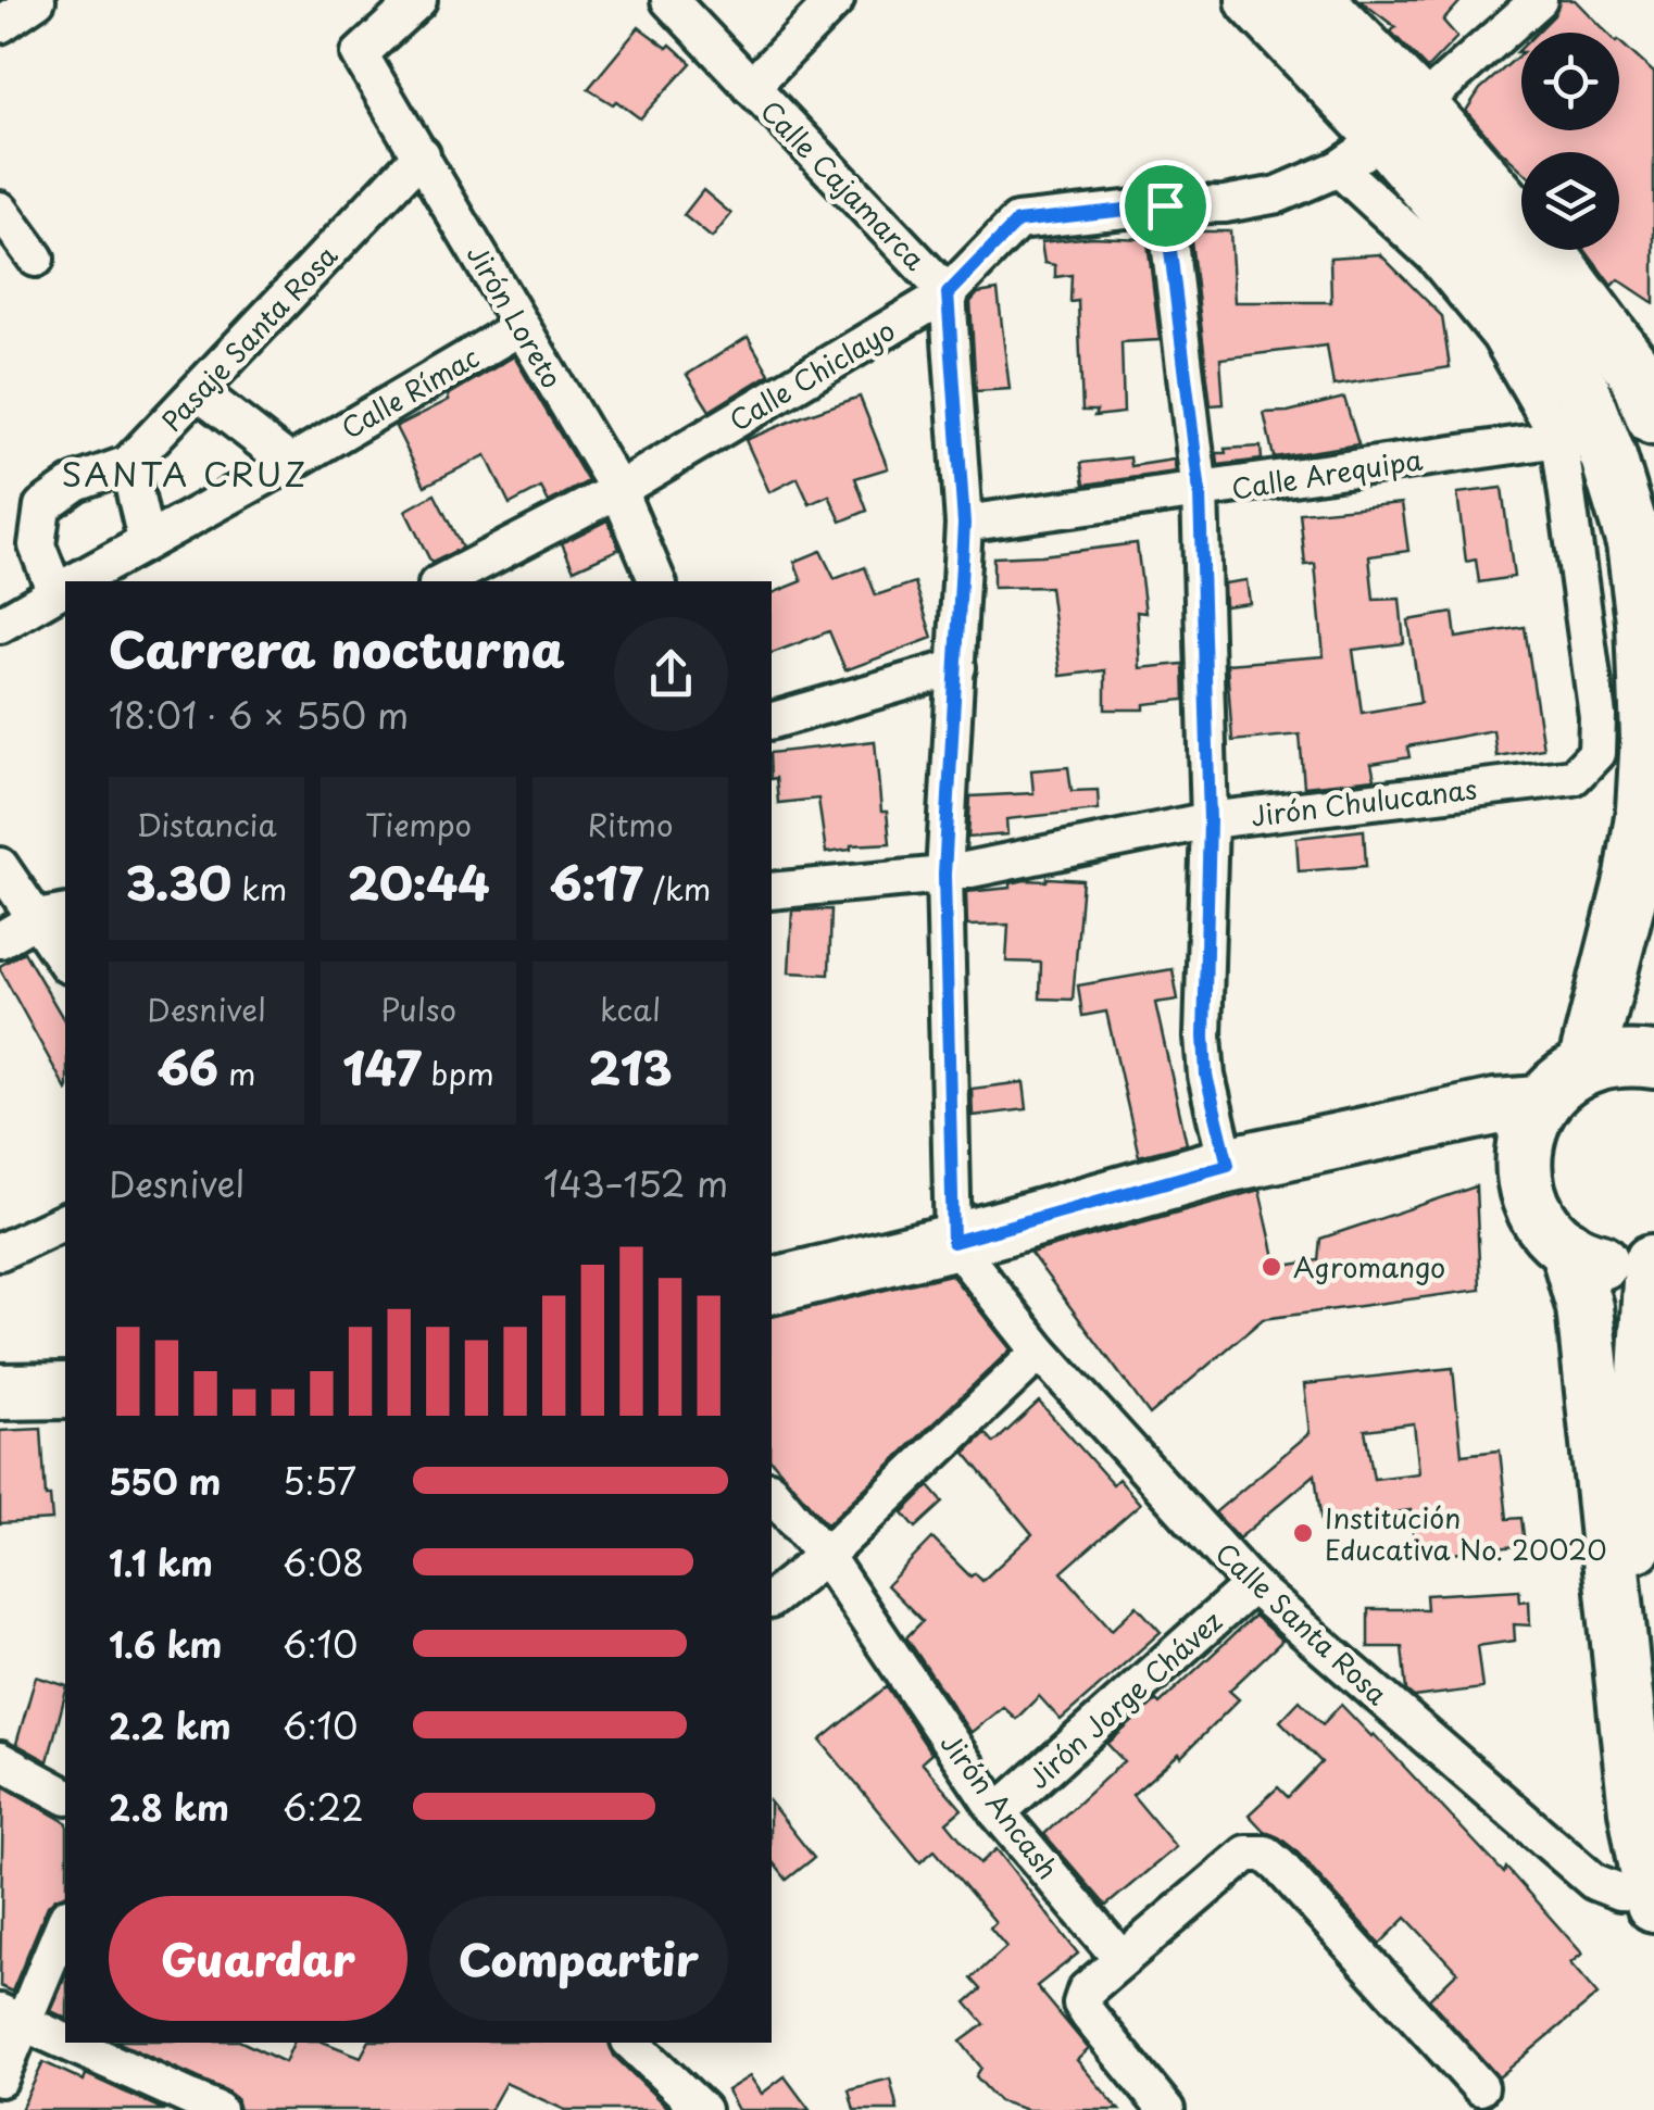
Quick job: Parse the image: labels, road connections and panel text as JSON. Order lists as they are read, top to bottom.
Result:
{
  "streets": {
    "street": [
      "Calle Cajamarca",
      "Jirón Loreto",
      "Pasaje Santa Rosa",
      "Calle Chiclayo",
      "Calle Rímac",
      "Calle Arequipa",
      "Jirón Chulucanas",
      "Calle Santa Rosa",
      "Jirón Jorge Chávez",
      "Jirón Ancash"
    ]
  },
  "crossings": [
    ["Calle Cajamarca", "Calle Chiclayo"],
    ["Calle Cajamarca", "Calle Arequipa"],
    ["Calle Cajamarca", "Jirón Chulucanas"],
    ["Calle Cajamarca", "Calle Santa Rosa"],
    ["Jirón Loreto", "Pasaje Santa Rosa"],
    ["Jirón Loreto", "Calle Chiclayo"],
    ["Jirón Loreto", "Calle Rímac"],
    ["Calle Arequipa", "Jirón Chulucanas"],
    ["Calle Santa Rosa", "Jirón Jorge Chávez"],
    ["Jirón Jorge Chávez", "Jirón Ancash"]
  ],
  "districts": ["SANTA CRUZ"],
  "places": ["Agromango", "Institución Educativa No. 20020"],
  "page": {
    "heading": ["Carrera nocturna", "18:01 · 6 × 550 m"],
    "stats": [
      ["Distancia", "3.30 km"],
      ["Tiempo", "20:44"],
      ["Ritmo", "6:17 /km"],
      ["Desnivel", "66 m"],
      ["Pulso", "147 bpm"],
      ["kcal", "213"]
    ],
    "chart": ["Desnivel", "143–152 m"],
    "list": [
      {
        "name": "550 m",
        "note": "5:57"
      },
      {
        "name": "1.1 km",
        "note": "6:08"
      },
      {
        "name": "1.6 km",
        "note": "6:10"
      },
      {
        "name": "2.2 km",
        "note": "6:10"
      },
      {
        "name": "2.8 km",
        "note": "6:22"
      }
    ],
    "buttons": ["Guardar", "Compartir"]
  }
}
